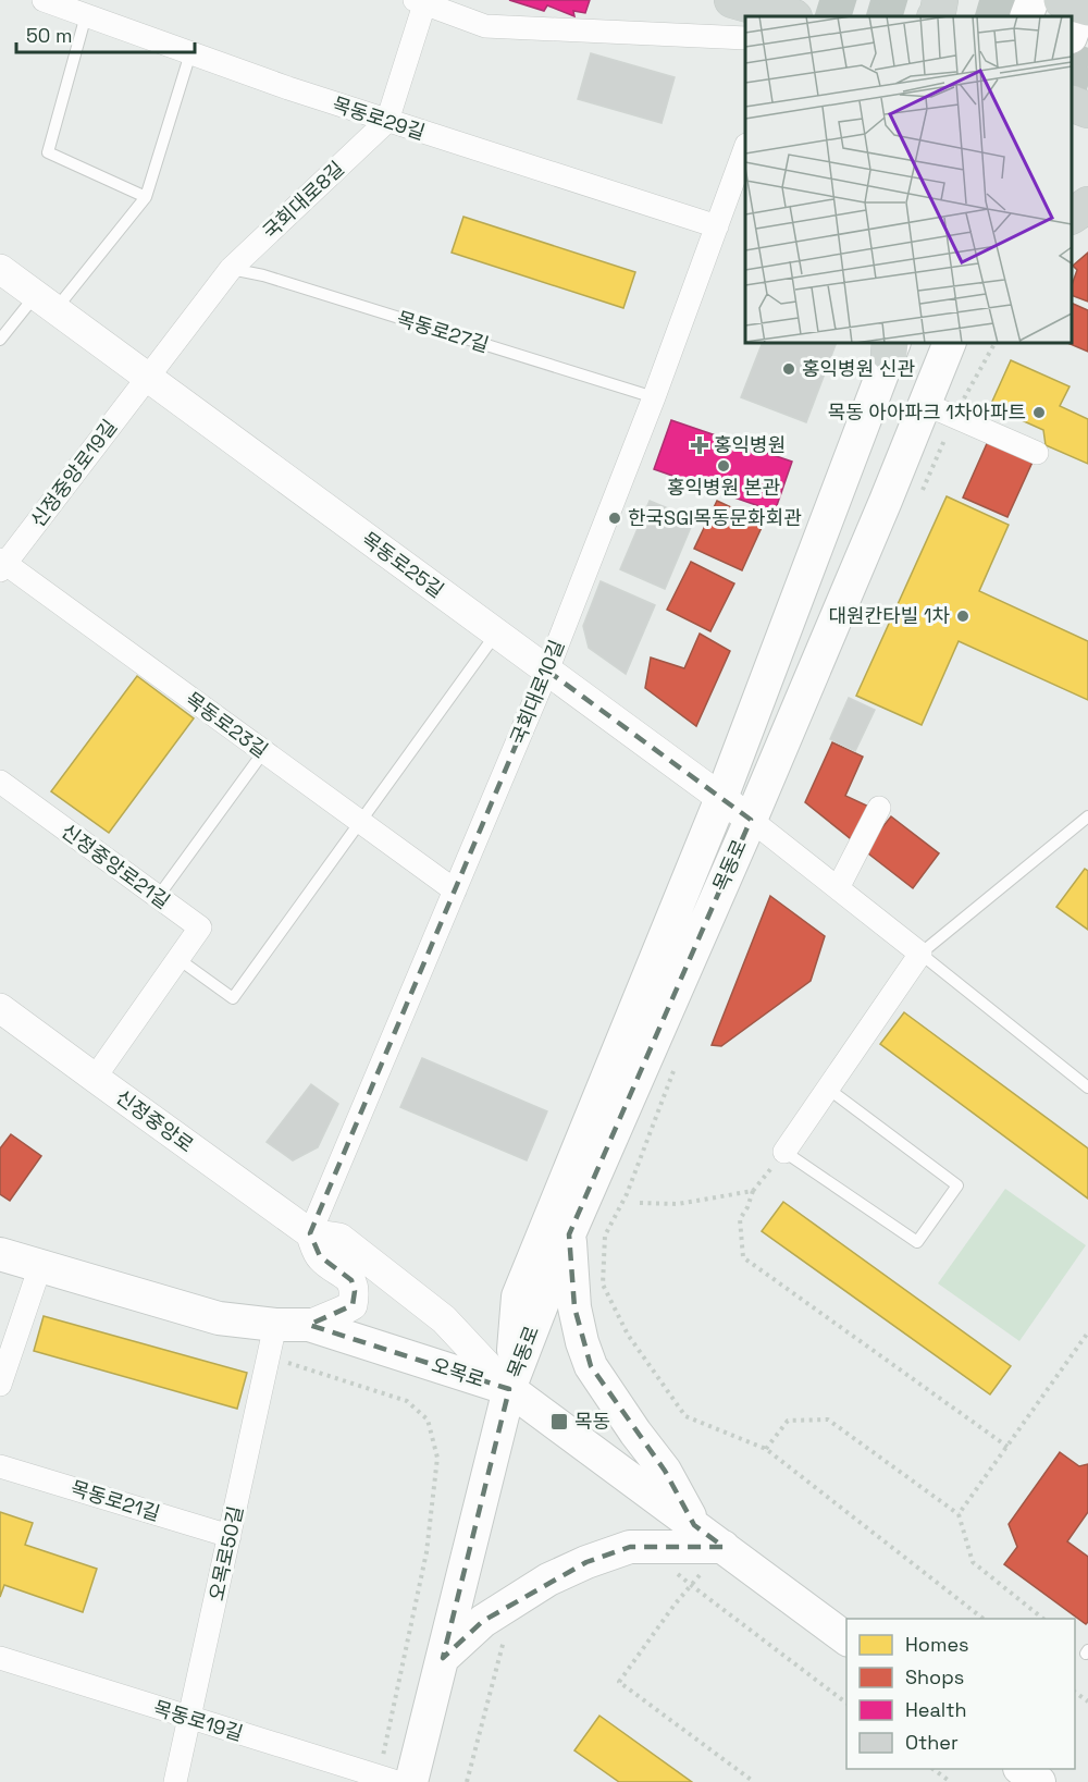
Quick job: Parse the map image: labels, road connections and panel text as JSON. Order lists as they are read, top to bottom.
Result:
{
  "streets": {
    "main road": ["목동로", "오목로"],
    "street": [
      "목동로29길",
      "국회대로8길",
      "신정중앙로19길",
      "목동로25길",
      "국회대로10길",
      "목동로23길",
      "신정중앙로21길",
      "신정중앙로",
      "목동로21길",
      "오목로50길",
      "목동로19길"
    ],
    "lane": ["목동로27길"]
  },
  "crossings": [
    ["목동로29길", "국회대로8길"],
    ["목동로29길", "국회대로10길"],
    ["국회대로8길", "목동로27길"],
    ["국회대로8길", "신정중앙로19길"],
    ["국회대로8길", "목동로25길"],
    ["목동로27길", "국회대로10길"],
    ["신정중앙로19길", "목동로25길"],
    ["신정중앙로19길", "목동로23길"],
    ["목동로25길", "국회대로10길"],
    ["목동로25길", "목동로"],
    ["국회대로10길", "목동로23길"],
    ["국회대로10길", "신정중앙로"],
    ["목동로", "신정중앙로"],
    ["목동로", "오목로"],
    ["신정중앙로21길", "신정중앙로"],
    ["신정중앙로", "오목로"],
    ["오목로", "오목로50길"],
    ["목동로21길", "오목로50길"],
    ["오목로50길", "목동로19길"]
  ],
  "places": {
    "other": [
      "홍익병원 신관",
      "목동 아아파크 1차아파트",
      "홍익병원 본관",
      "한국SGI목동문화회관",
      "대원칸타빌 1차"
    ],
    "health": ["홍익병원"],
    "transit": ["목동"]
  },
  "legend": [
    "Homes",
    "Shops",
    "Health",
    "Other"
  ],
  "scale_bar": "50 m"
}
